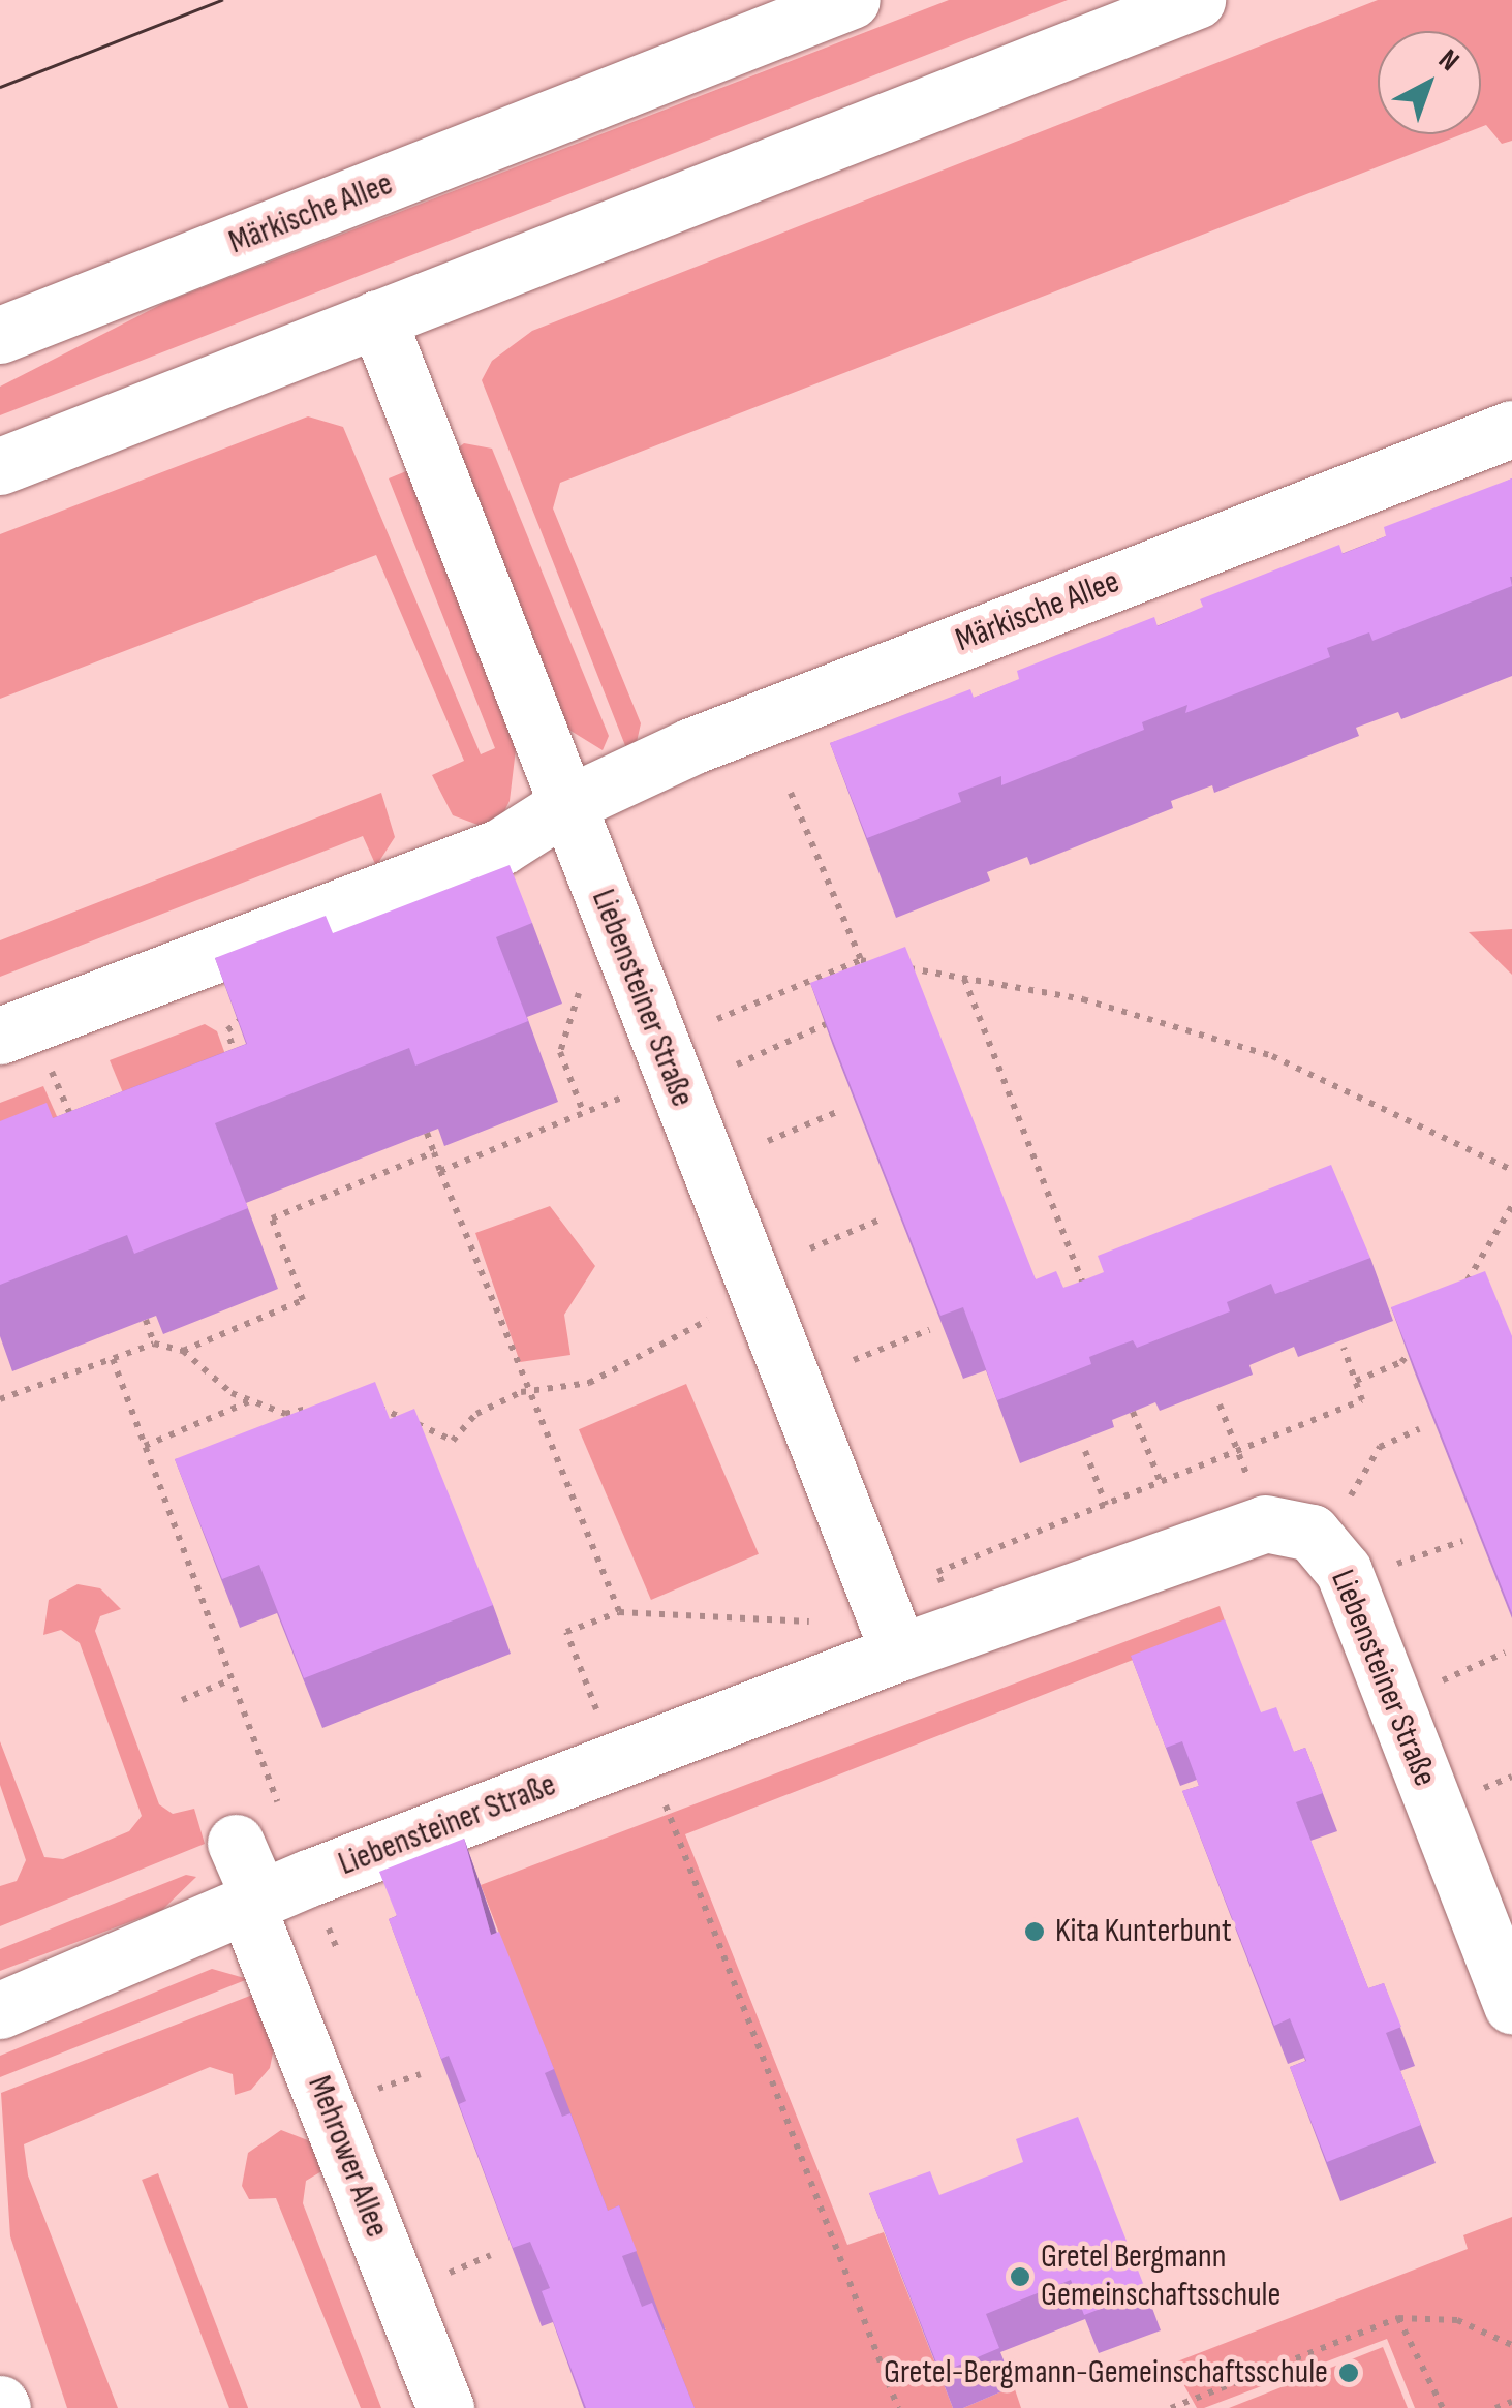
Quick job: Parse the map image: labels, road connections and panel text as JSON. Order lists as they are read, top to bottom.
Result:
{
  "streets": {
    "street": ["Märkische Allee", "Liebensteiner Straße", "Mehrower Allee"]
  },
  "crossings": [
    ["Märkische Allee", "Liebensteiner Straße"],
    ["Liebensteiner Straße", "Mehrower Allee"]
  ],
  "places": ["Kita Kunterbunt", "Gretel Bergmann Gemeinschaftsschule", "Gretel-Bergmann-Gemeinschaftsschule"],
  "north": "top right"
}
